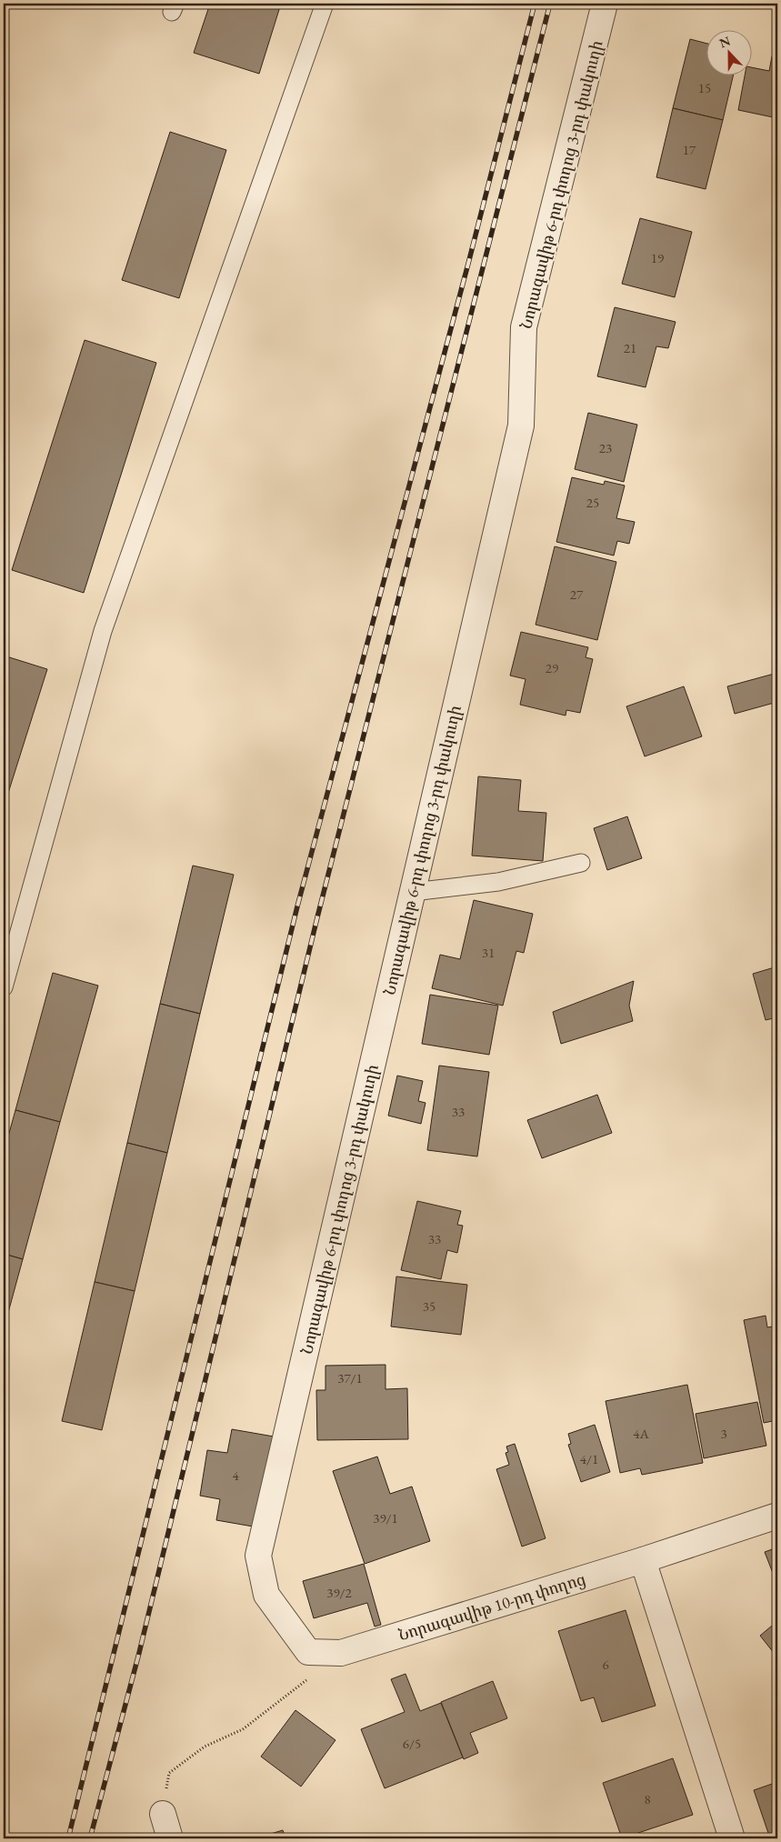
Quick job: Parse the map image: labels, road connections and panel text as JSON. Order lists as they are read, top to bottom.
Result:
{
  "streets": {
    "street": ["Նորագավիթ 6-րդ փողոց 3-րդ փակուղի", "Նորագավիթ 10-րդ փողոց"]
  },
  "crossings": [
    ["Նորագավիթ 6-րդ փողոց 3-րդ փակուղի", "Նորագավիթ 10-րդ փողոց"]
  ],
  "house_numbers": [
    "15",
    "17",
    "19",
    "21",
    "23",
    "25",
    "27",
    "29",
    "31",
    "33",
    "33",
    "35",
    "37/1",
    "4A",
    "3",
    "4/1",
    "4",
    "39/1",
    "39/2",
    "6",
    "6/5",
    "8"
  ],
  "north": "top"
}
